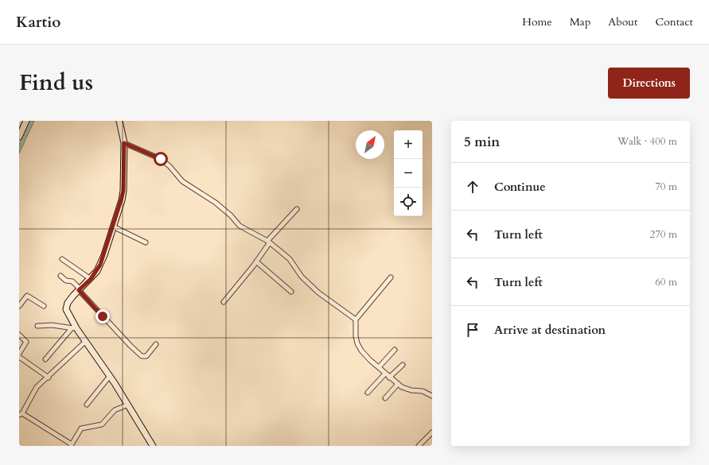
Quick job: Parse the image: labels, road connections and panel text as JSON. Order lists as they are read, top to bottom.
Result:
{
  "north": "top right",
  "page": {
    "header": "Kartio",
    "nav": [
      "Home",
      "Map",
      "About",
      "Contact"
    ],
    "title": "Find us",
    "buttons": "Directions",
    "heading": ["5 min", "Walk · 400 m"],
    "map_buttons": ["+", "−"],
    "list": [
      ["Continue", "70 m"],
      ["Turn left", "270 m"],
      ["Turn left", "60 m"],
      "Arrive at destination"
    ]
  }
}
